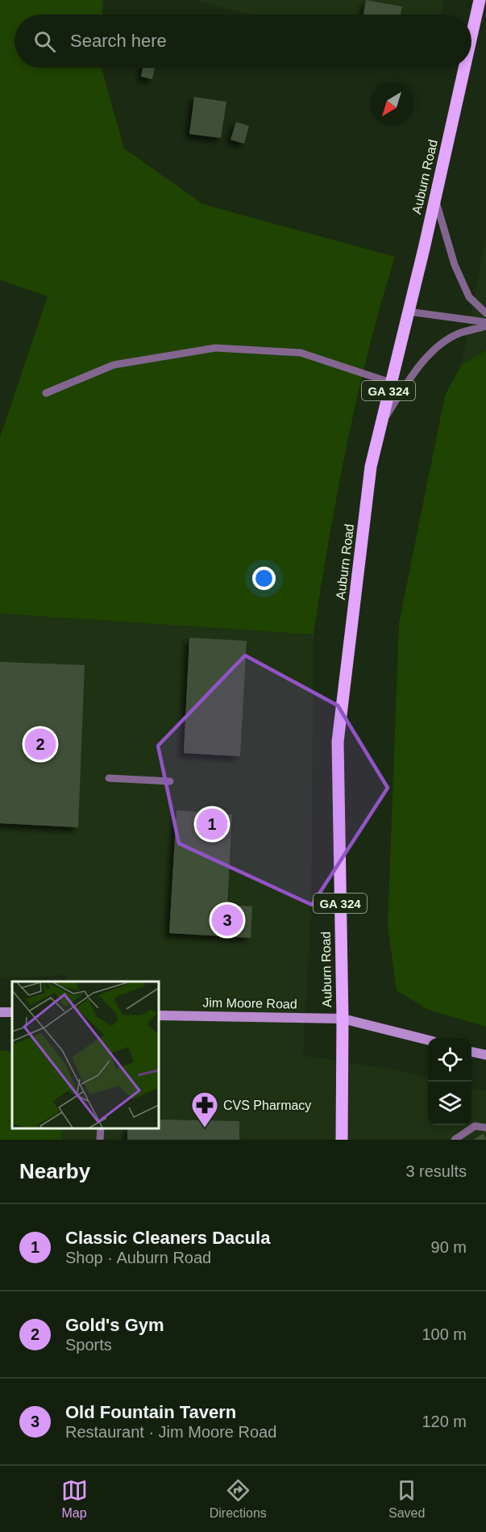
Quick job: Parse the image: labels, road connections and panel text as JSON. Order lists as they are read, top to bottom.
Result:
{
  "streets": {
    "main road": ["Auburn Road", "GA 324"],
    "street": ["Jim Moore Road"]
  },
  "crossings": [
    ["Auburn Road", "Jim Moore Road"]
  ],
  "places": {
    "pharmacy": ["CVS Pharmacy"]
  },
  "north": "bottom left",
  "page": {
    "search": "Search here",
    "pins": ["2", "1", "3"],
    "heading": ["Nearby", "3 results"],
    "list": [
      {
        "mark": "1",
        "name": "Classic Cleaners Dacula",
        "note": "Shop · Auburn Road",
        "value": "90 m"
      },
      {
        "mark": "2",
        "name": "Gold's Gym",
        "note": "Sports",
        "value": "100 m"
      },
      {
        "mark": "3",
        "name": "Old Fountain Tavern",
        "note": "Restaurant · Jim Moore Road",
        "value": "120 m"
      }
    ],
    "nav": ["Map", "Directions", "Saved"]
  }
}
